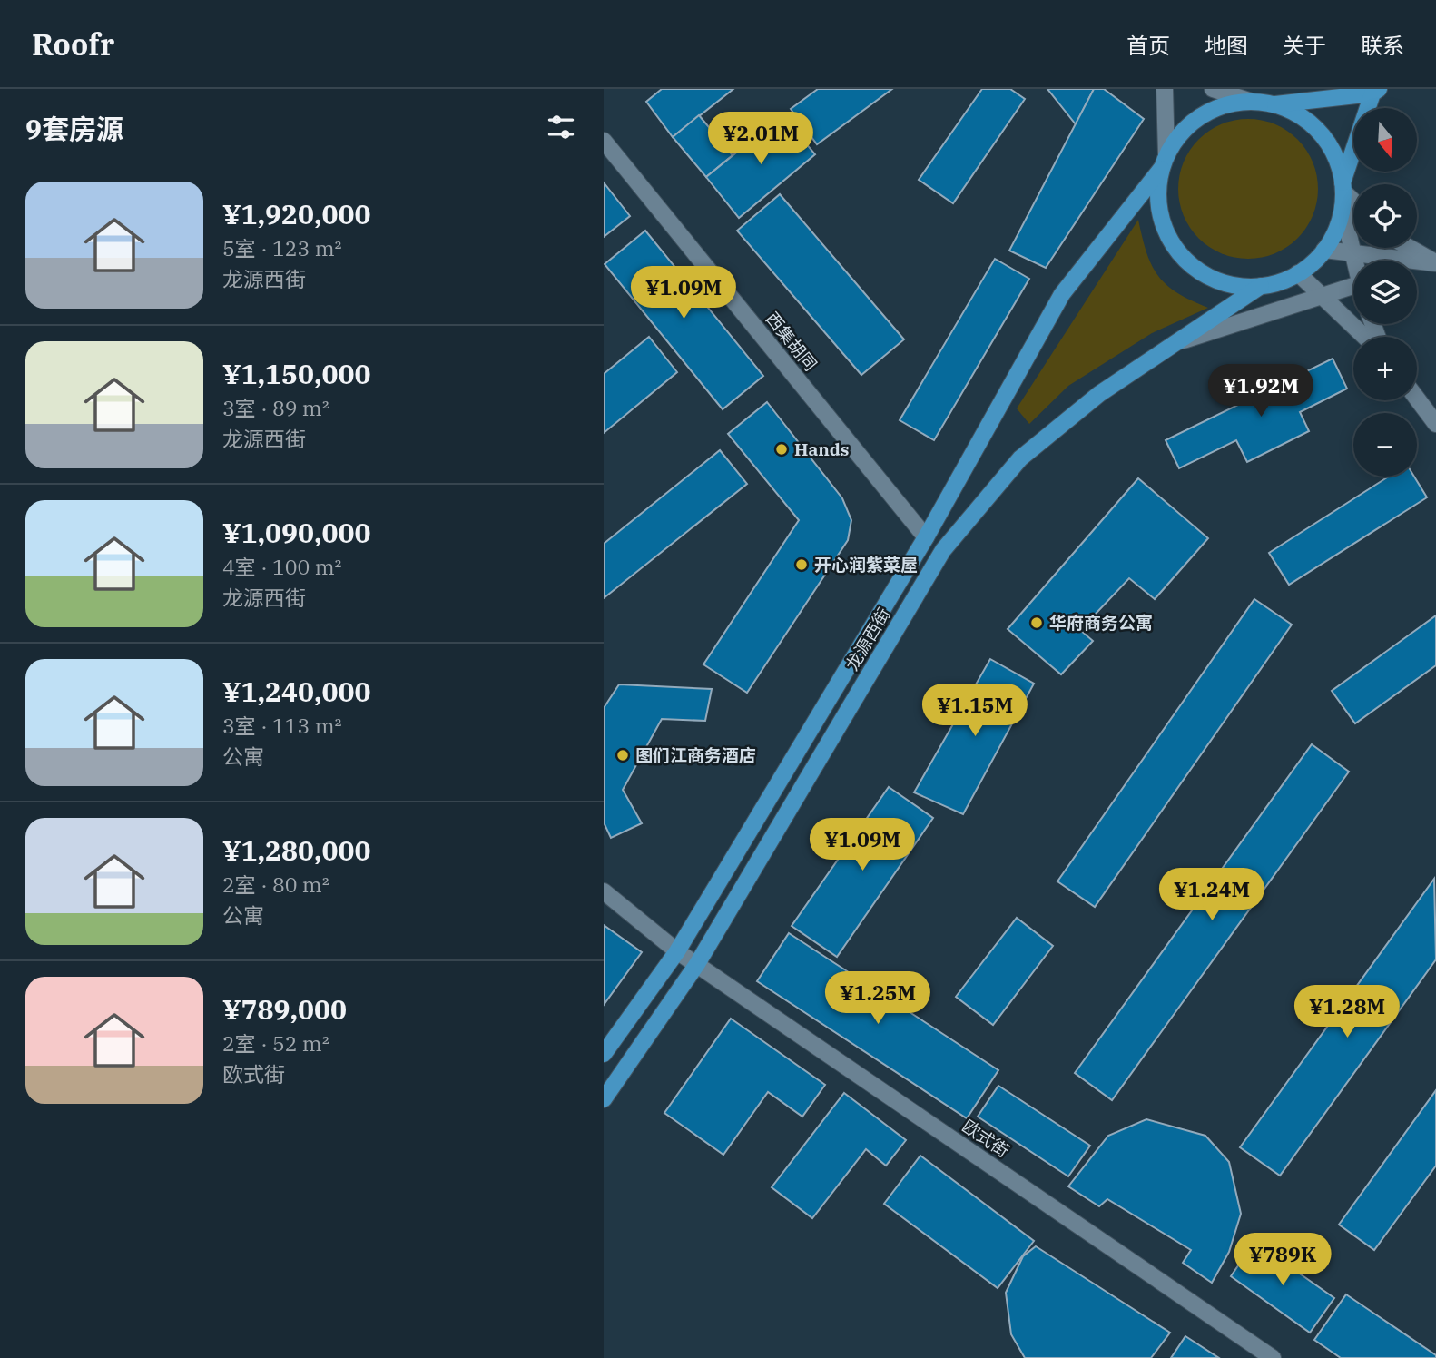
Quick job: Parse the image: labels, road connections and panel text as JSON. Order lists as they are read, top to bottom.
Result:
{
  "streets": {
    "main road": ["龙源西街"],
    "street": ["西集胡同", "欧式街"]
  },
  "crossings": [
    ["西集胡同", "龙源西街"],
    ["龙源西街", "欧式街"]
  ],
  "places": [
    "Hands",
    "开心润紫菜屋",
    "华府商务公寓",
    "图们江商务酒店"
  ],
  "north": "bottom",
  "page": {
    "header": "Roofr",
    "nav": [
      "首页",
      "地图",
      "关于",
      "联系"
    ],
    "heading": "9套房源",
    "map_buttons": ["+", "−"],
    "price": [
      "¥2.01M",
      "¥1.09M",
      "¥1.92M",
      "¥1.15M",
      "¥1.09M",
      "¥1.24M",
      "¥1.25M",
      "¥1.28M",
      "¥789K"
    ],
    "list": [
      {
        "name": "¥1,920,000",
        "note": "5室 · 123 m² · 龙源西街"
      },
      {
        "name": "¥1,150,000",
        "note": "3室 · 89 m² · 龙源西街"
      },
      {
        "name": "¥1,090,000",
        "note": "4室 · 100 m² · 龙源西街"
      },
      {
        "name": "¥1,240,000",
        "note": "3室 · 113 m² · 公寓"
      },
      {
        "name": "¥1,280,000",
        "note": "2室 · 80 m² · 公寓"
      },
      {
        "name": "¥789,000",
        "note": "2室 · 52 m² · 欧式街"
      }
    ]
  }
}
